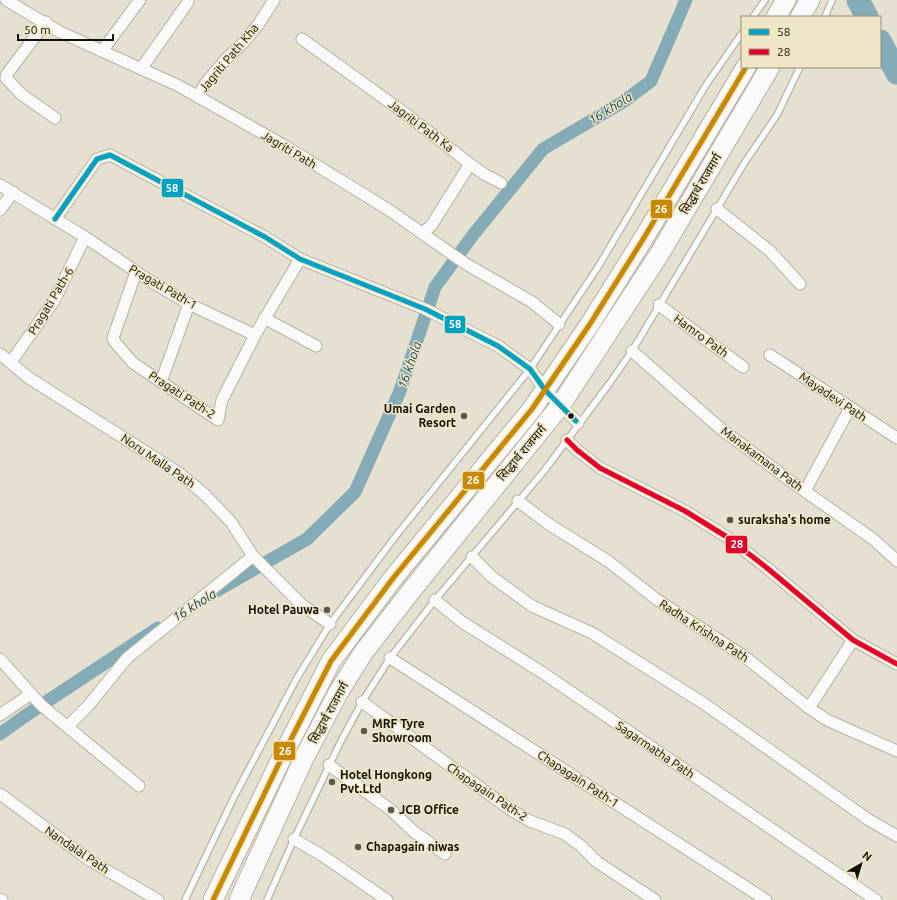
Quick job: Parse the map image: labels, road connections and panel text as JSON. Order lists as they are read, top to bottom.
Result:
{
  "streets": {
    "highway": ["सिद्धार्थ राजमार्ग"],
    "street": [
      "Jagriti Path Kha",
      "Jagriti Path Ka",
      "Jagriti Path",
      "Pragati Path-1",
      "Pragati Path-6",
      "Hamro Path",
      "Pragati Path-2",
      "Mayadevi Path",
      "Manakamana Path",
      "Noru Malla Path",
      "Radha Krishna Path",
      "Sagarmatha Path",
      "Chapagain Path-1",
      "Chapagain Path-2",
      "Nandalal Path"
    ]
  },
  "crossings": [
    ["Jagriti Path Kha", "Jagriti Path"],
    ["Pragati Path-1", "Pragati Path-6"],
    ["Pragati Path-1", "Pragati Path-2"],
    ["Pragati Path-6", "Noru Malla Path"]
  ],
  "water": ["16 khola"],
  "places": [
    "Umai Garden Resort",
    "suraksha's home",
    "Hotel Pauwa",
    "MRF Tyre Showroom",
    "Hotel Hongkong Pvt.Ltd",
    "JCB Office",
    "Chapagain niwas"
  ],
  "lines": ["transit line 26", "transit line 58", "transit line 28"],
  "legend": ["58", "28"],
  "scale_bar": "50 m",
  "north": "top right"
}
